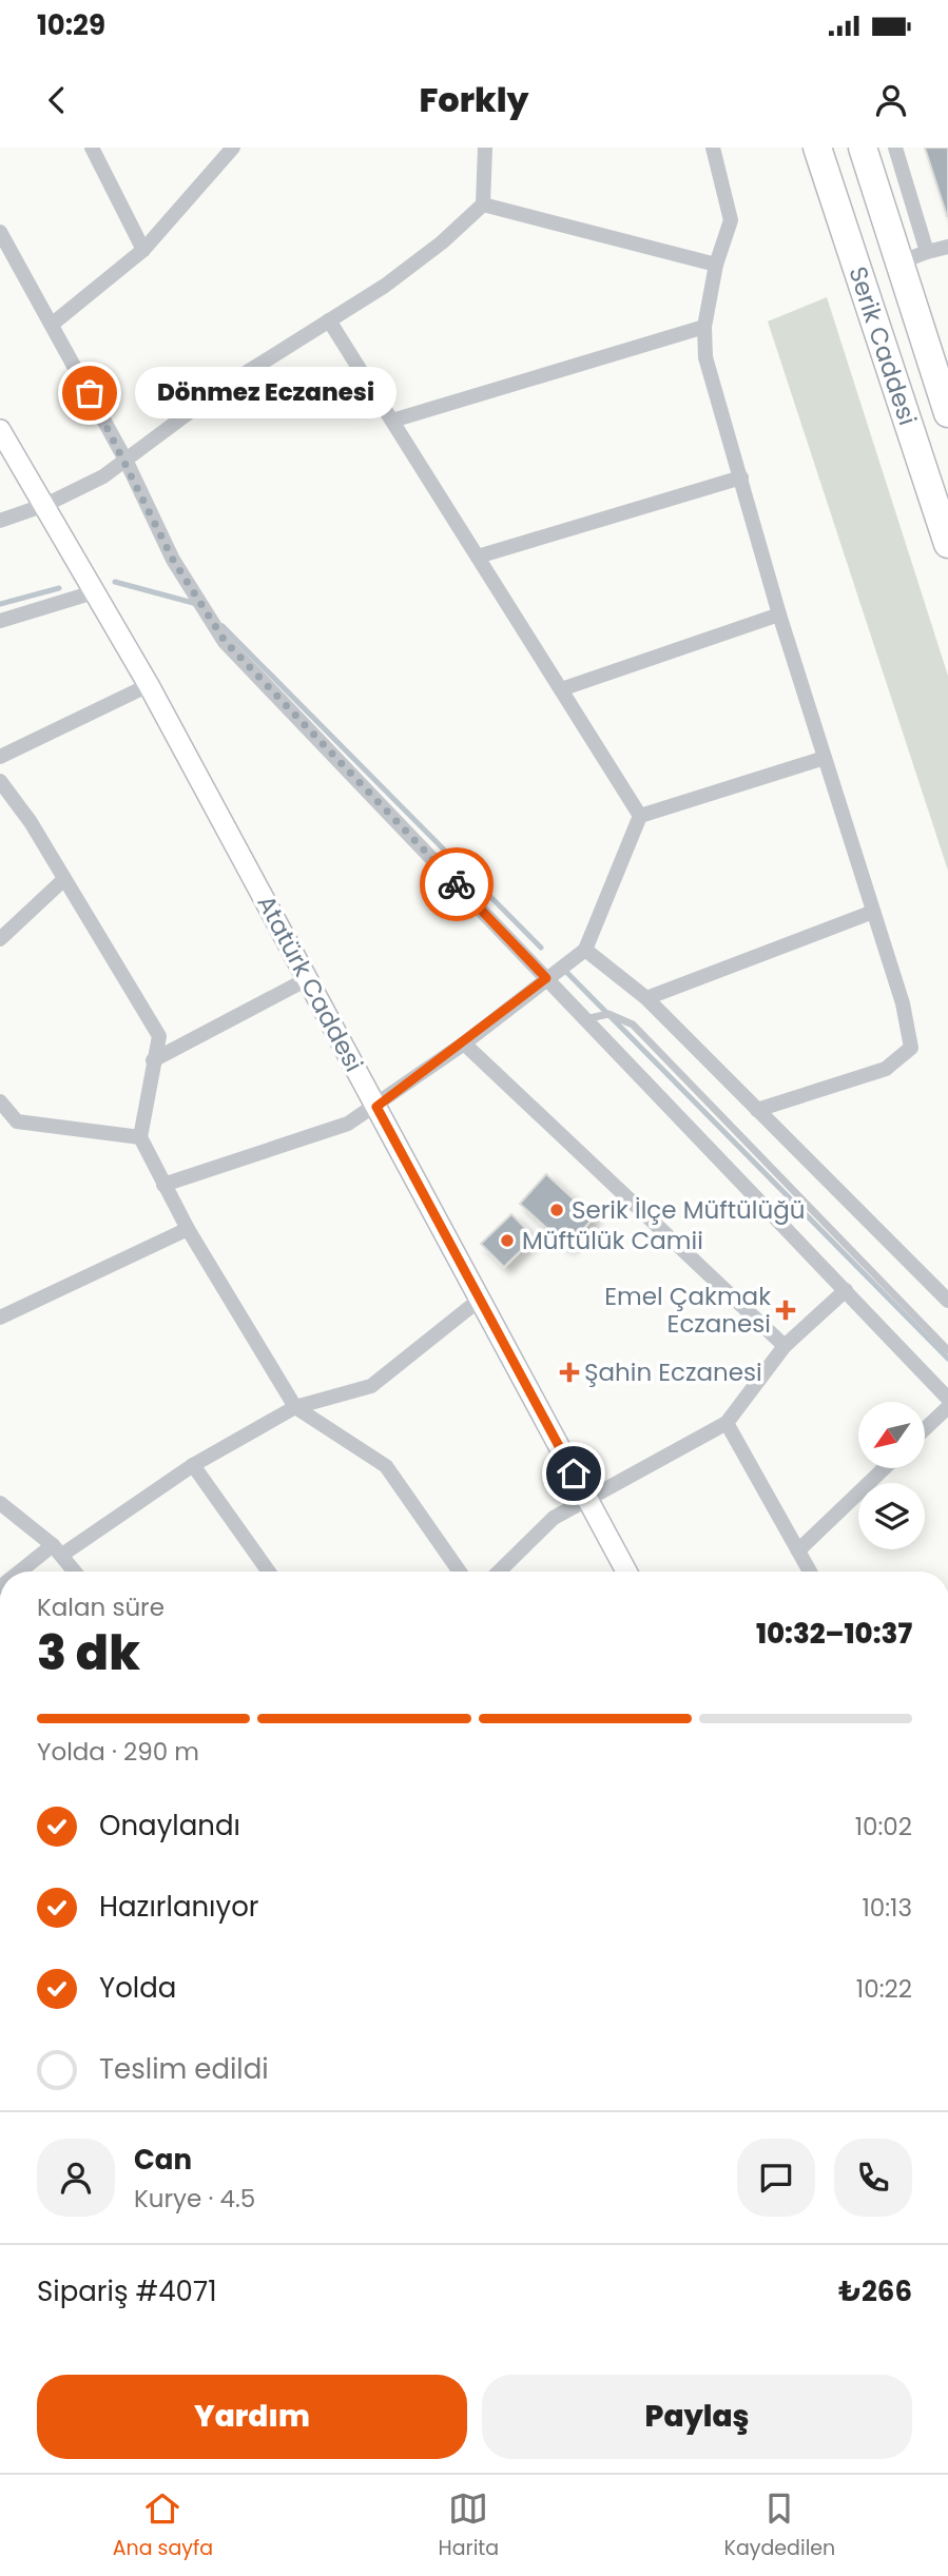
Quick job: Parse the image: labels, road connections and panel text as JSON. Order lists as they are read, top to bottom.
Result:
{
  "streets": {
    "highway": ["Serik Caddesi"],
    "main road": ["Atatürk Caddesi"]
  },
  "places": {
    "other": ["Dönmez Eczanesi", "Serik İlçe Müftülüğü", "Müftülük Camii"],
    "health": ["Emel Çakmak Eczanesi", "Şahin Eczanesi"]
  },
  "north": "bottom left",
  "page": {
    "status": "10:29",
    "header": "Forkly",
    "bubble": "Dönmez Eczanesi",
    "heading": ["3 dk", "Kalan süre", "10:32–10:37"],
    "panel": [
      "Can",
      "Kurye · 4.5",
      "Sipariş #4071",
      "₺266"
    ],
    "bar": "Yolda · 290 m",
    "list": [
      ["Onaylandı", "10:02"],
      ["Hazırlanıyor", "10:13"],
      ["Yolda", "10:22"],
      "Teslim edildi"
    ],
    "buttons": ["Yardım", "Paylaş"],
    "tabs": ["Ana sayfa", "Harita", "Kaydedilen"]
  }
}
